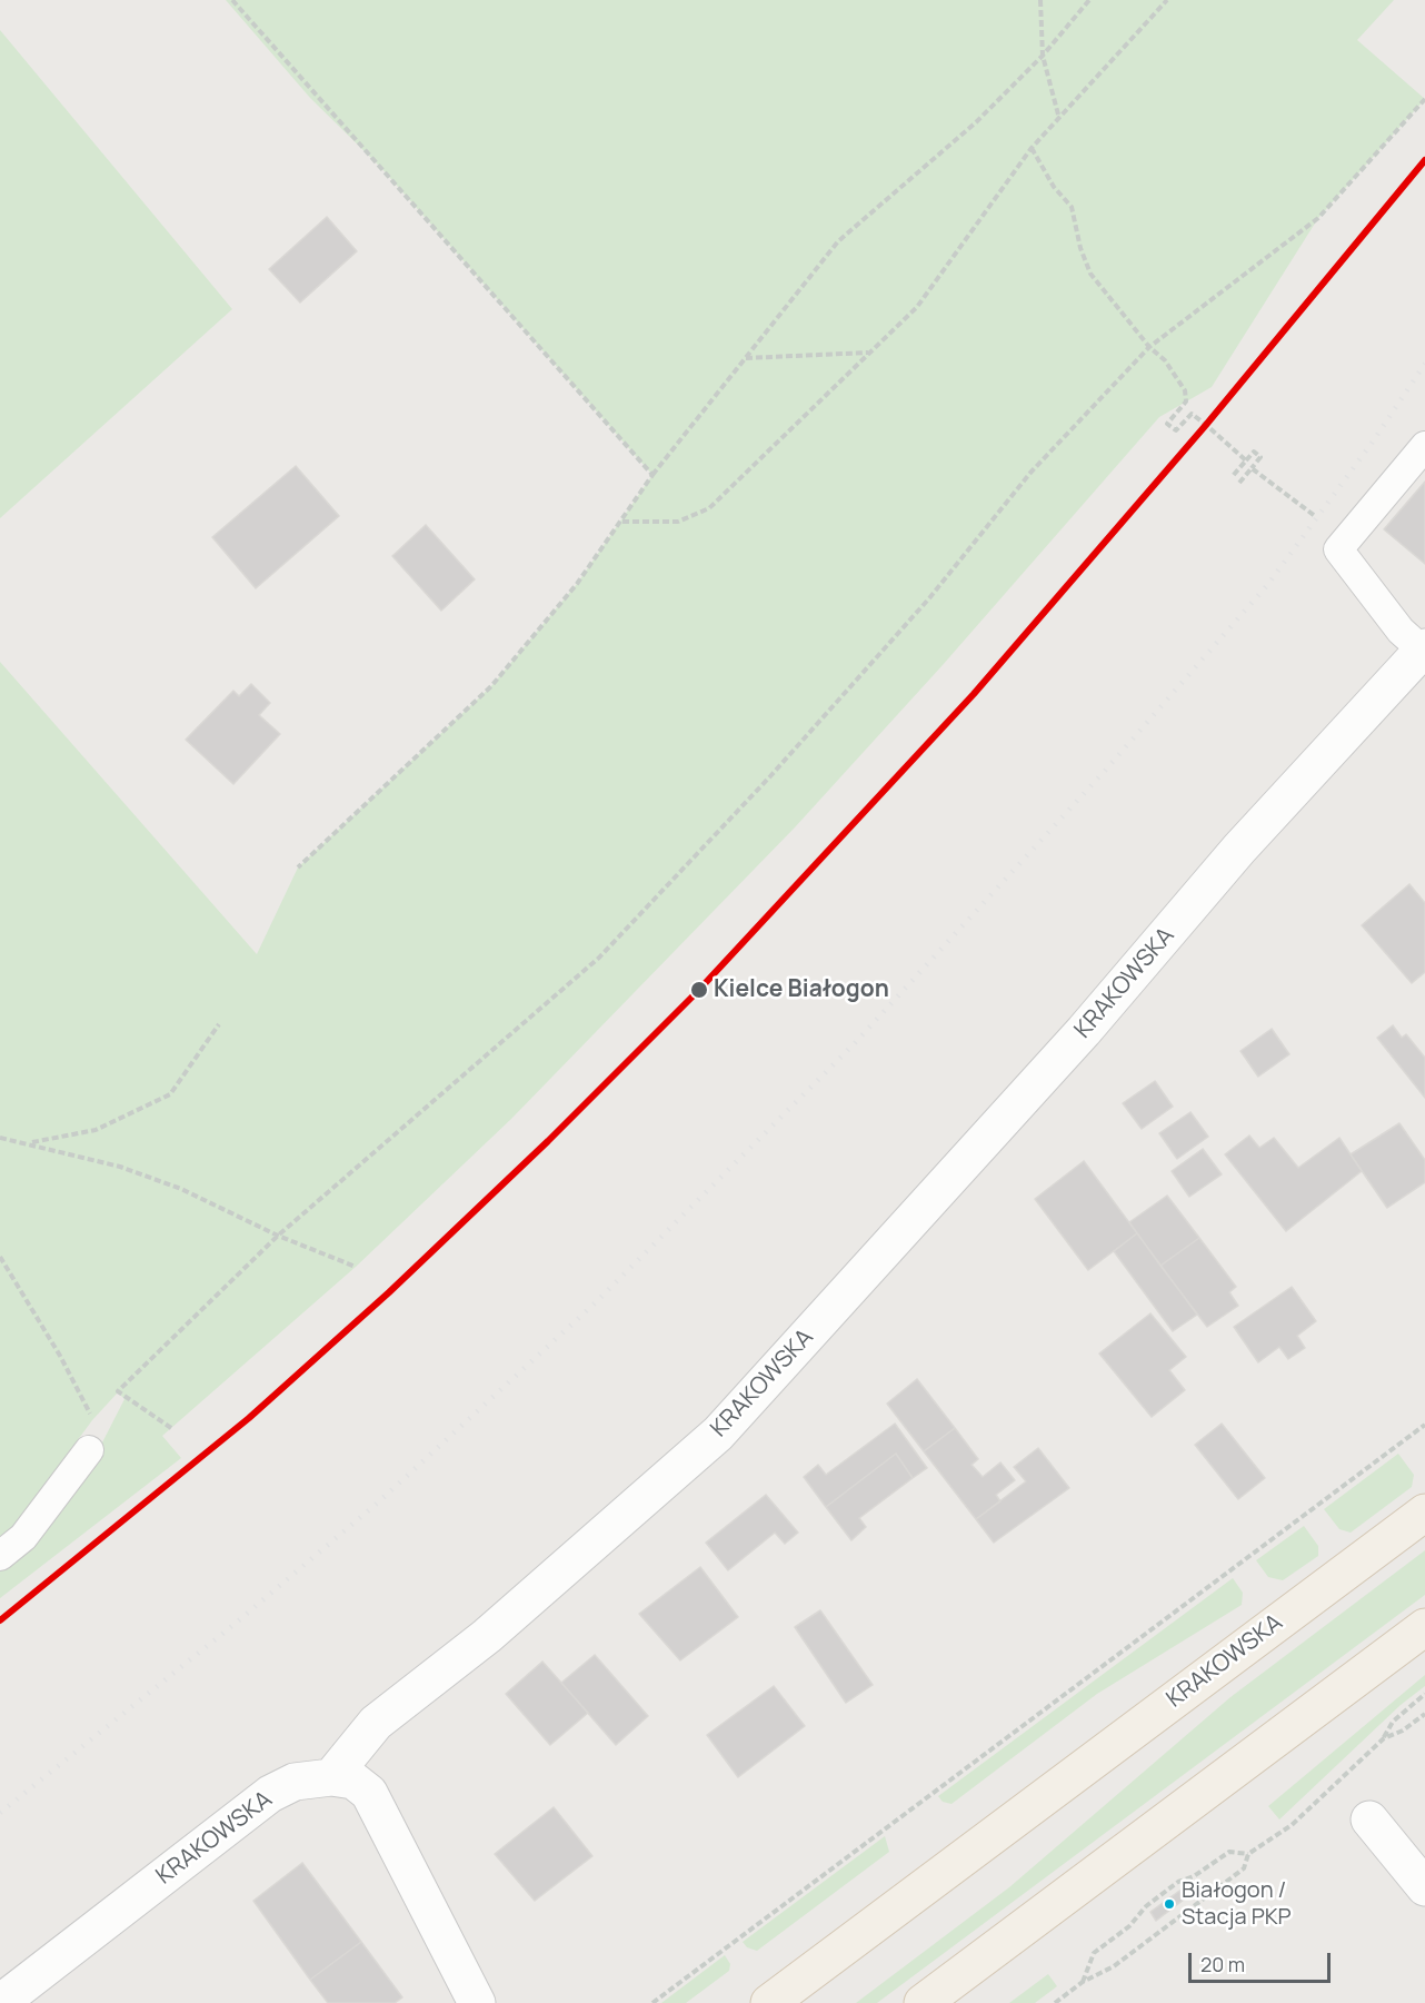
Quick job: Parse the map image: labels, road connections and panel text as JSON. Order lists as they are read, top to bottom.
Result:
{
  "streets": {
    "main road": ["KRAKOWSKA"]
  },
  "places": ["Kielce Białogon", "Białogon / Stacja PKP"],
  "scale_bar": "20 m"
}
